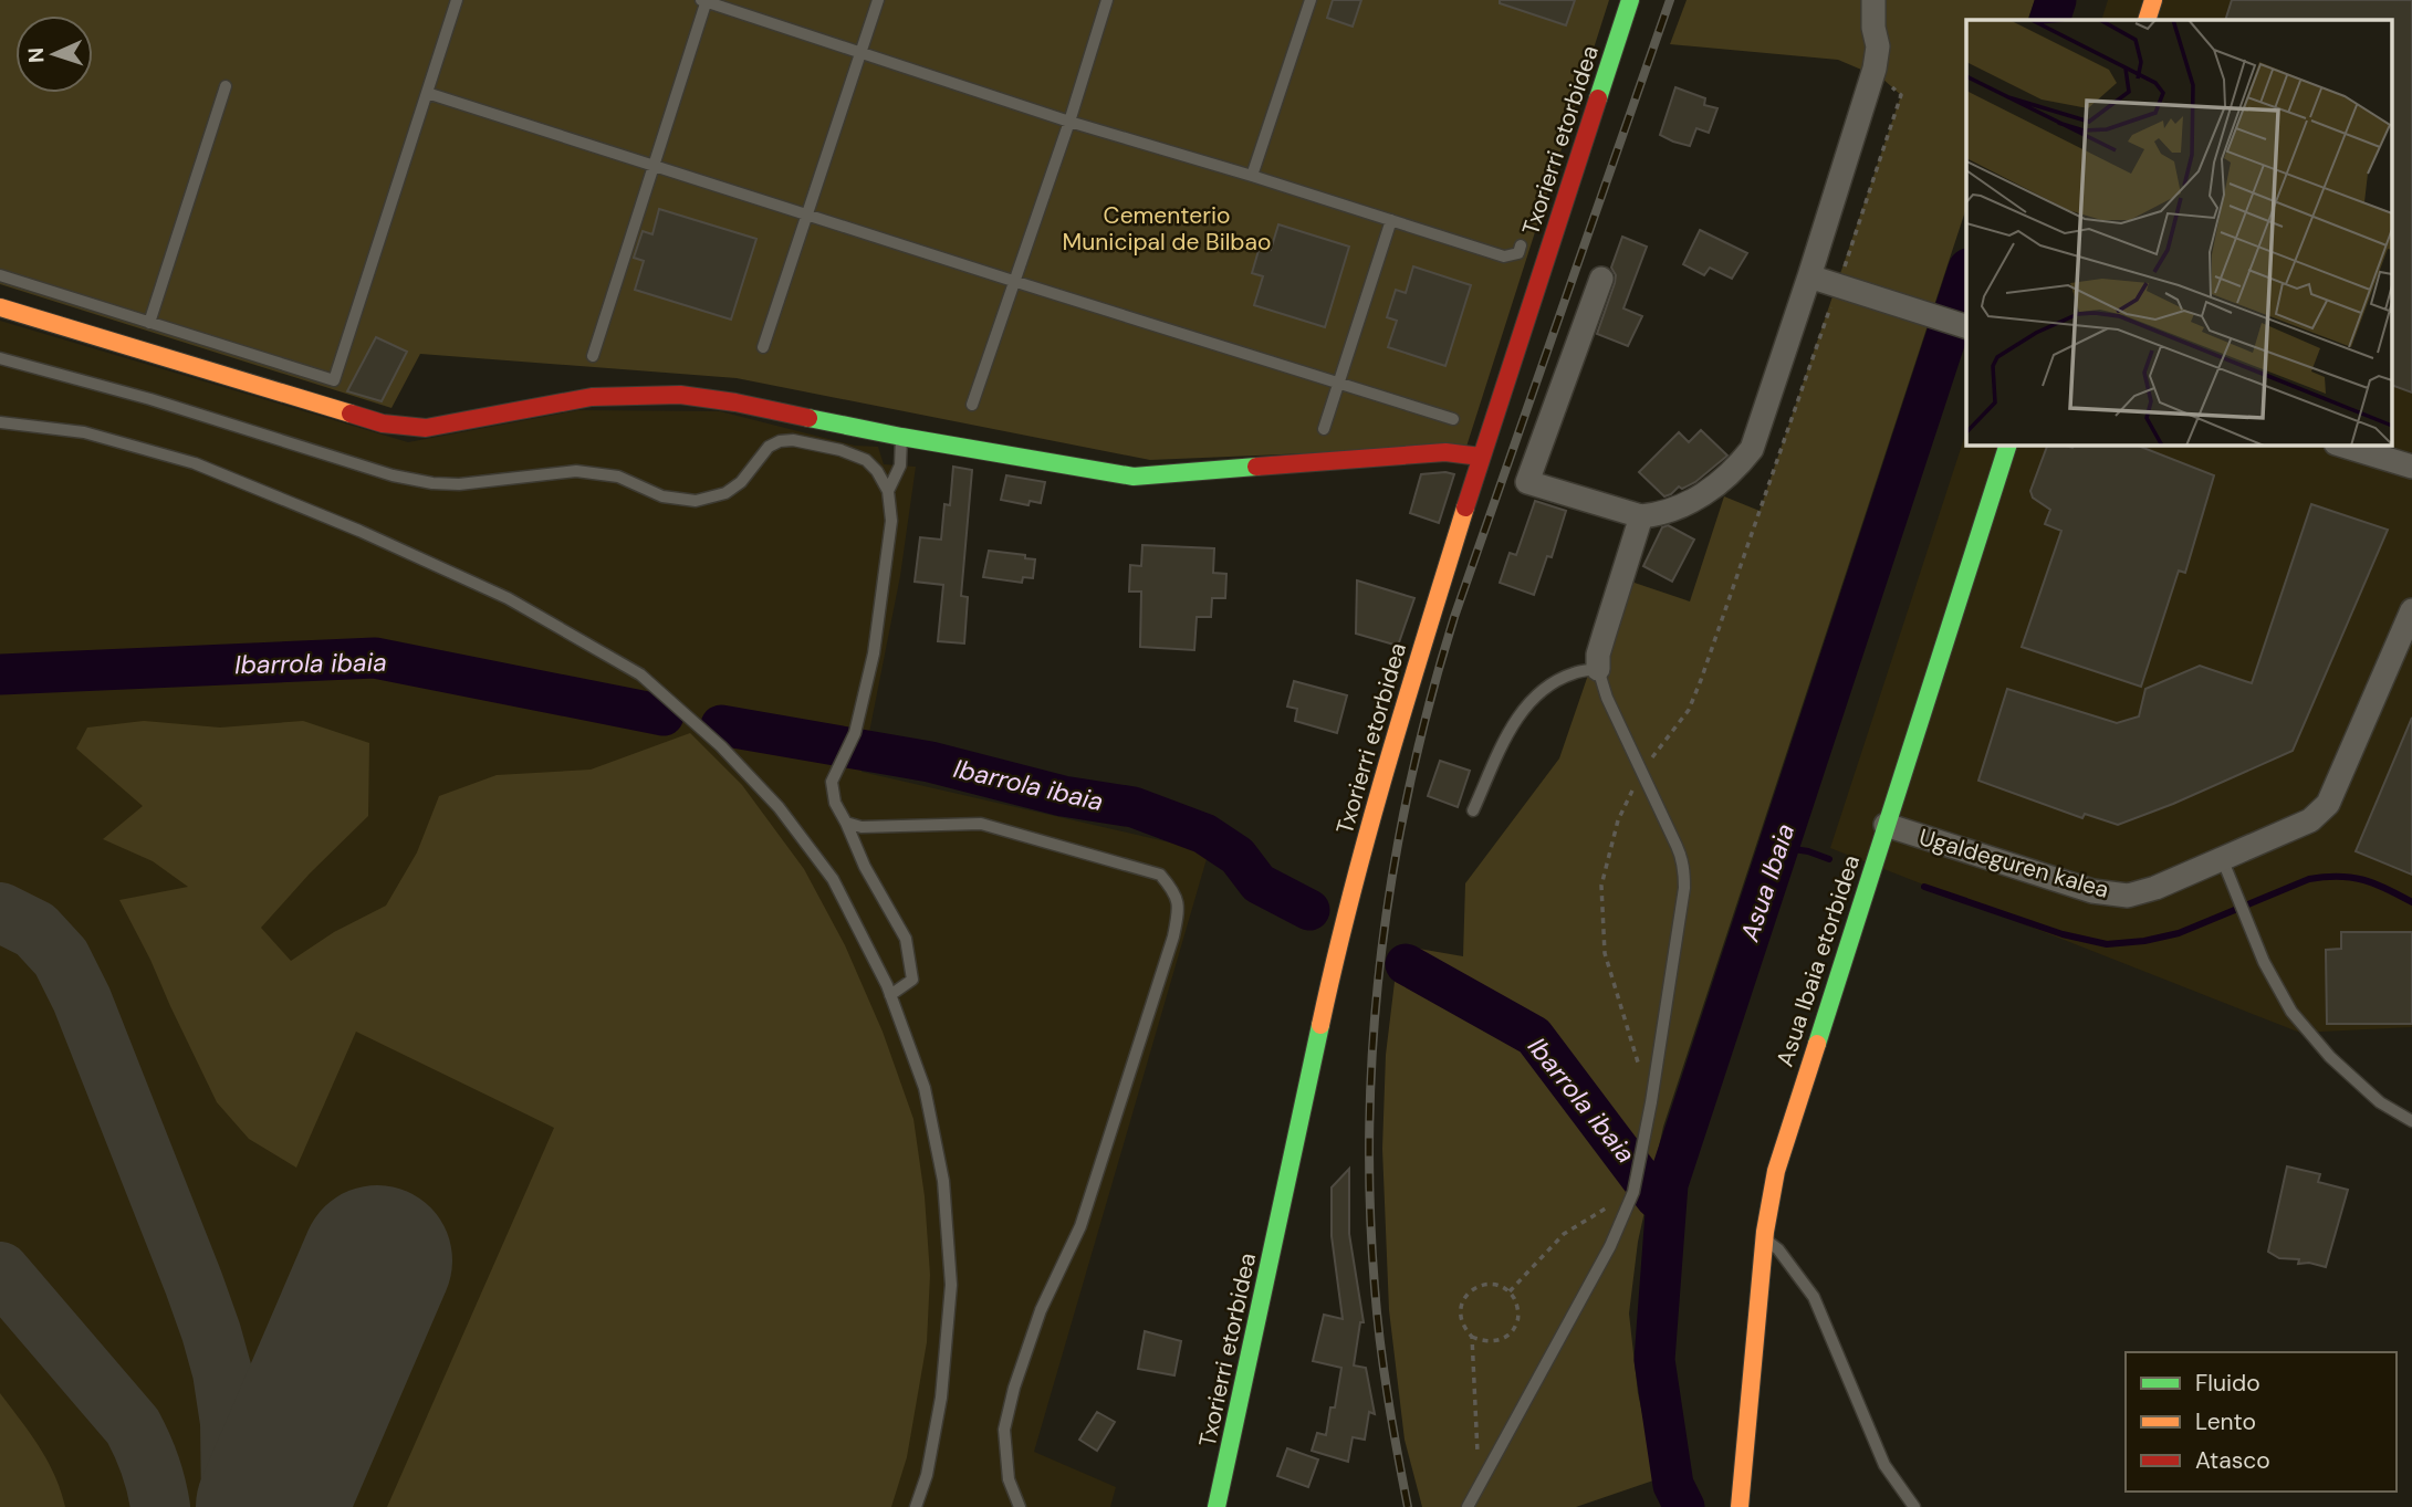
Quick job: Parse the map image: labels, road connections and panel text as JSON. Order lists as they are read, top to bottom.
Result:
{
  "streets": {
    "street": ["Txorierri etorbidea", "Ugaldeguren kalea", "Asua Ibaia etorbidea"]
  },
  "crossings": [
    ["Ugaldeguren kalea", "Asua Ibaia etorbidea"]
  ],
  "water": ["Ibarrola ibaia", "Asua Ibaia"],
  "parks": ["Cementerio Municipal de Bilbao"],
  "legend": ["Fluido", "Lento", "Atasco"],
  "north": "left"
}
